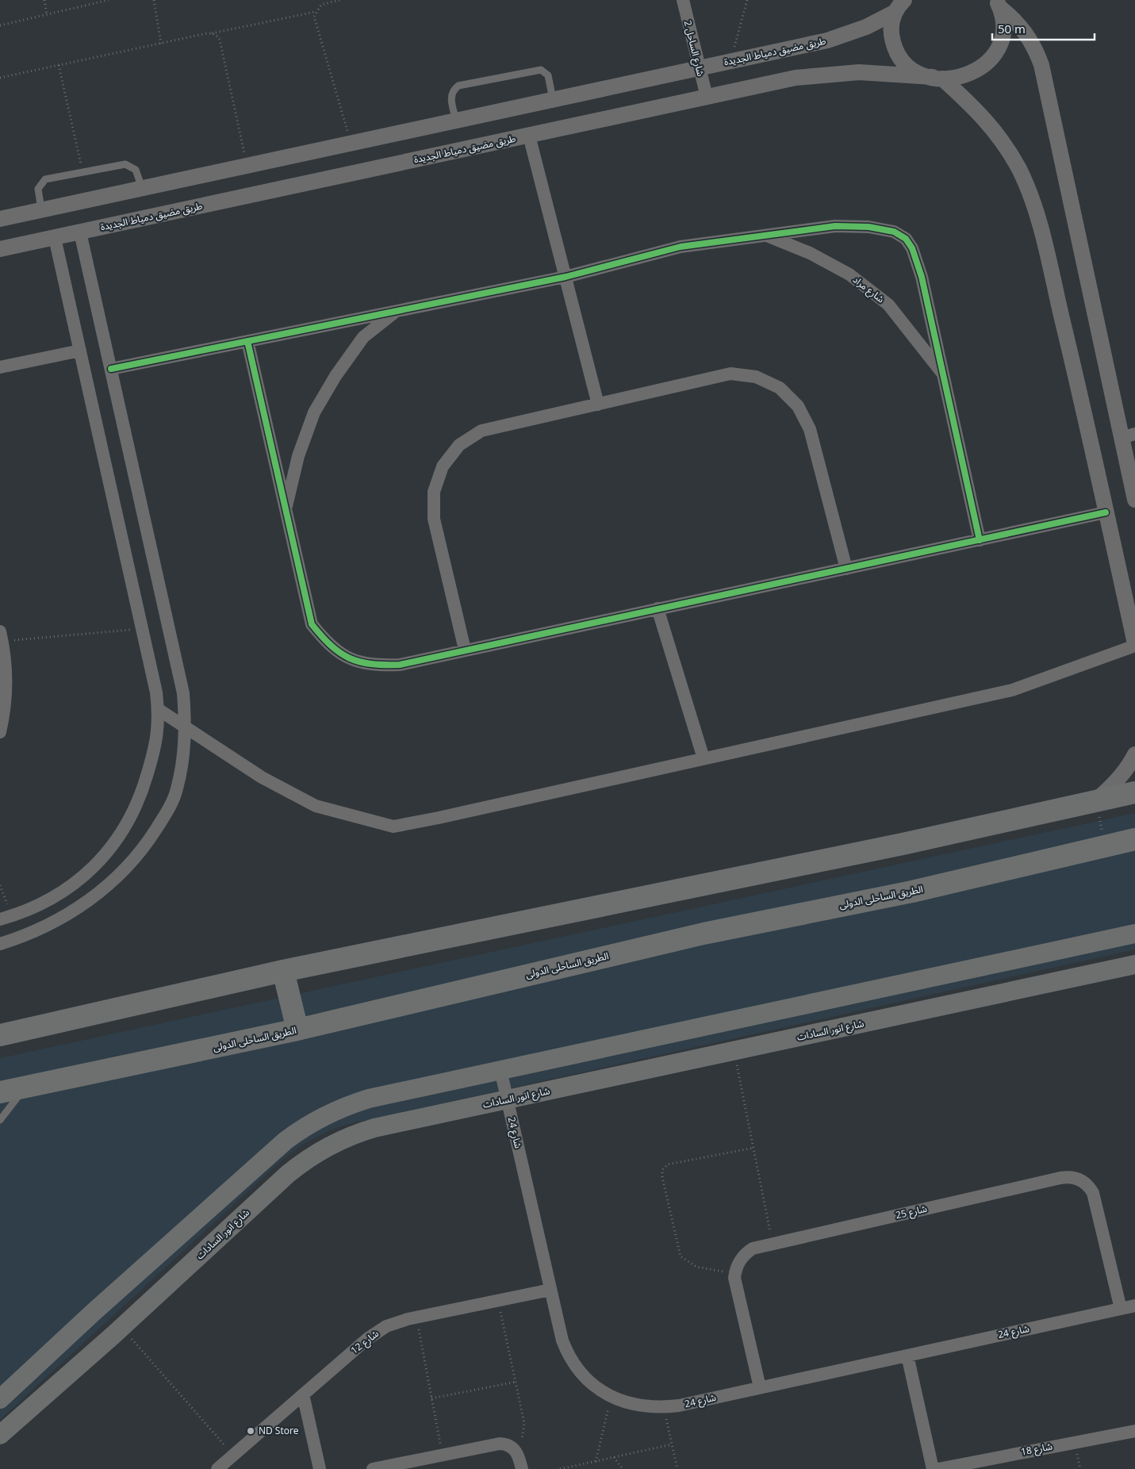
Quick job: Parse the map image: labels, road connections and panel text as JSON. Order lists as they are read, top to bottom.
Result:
{
  "streets": {
    "highway": ["الطريق الساحلى الدولى"],
    "main road": ["شارع انور السادات"],
    "street": [
      "شارع الساحل 2",
      "طريق مضيق دمياط الجديدة",
      "شارع مراد",
      "شارع 24",
      "شارع 25",
      "شارع 12",
      "شارع 18"
    ]
  },
  "crossings": [
    ["شارع الساحل 2", "طريق مضيق دمياط الجديدة"],
    ["شارع انور السادات", "شارع 24"],
    ["شارع 24", "شارع 25"],
    ["شارع 24", "شارع 12"]
  ],
  "places": ["ND Store"],
  "scale_bar": "50 m"
}
